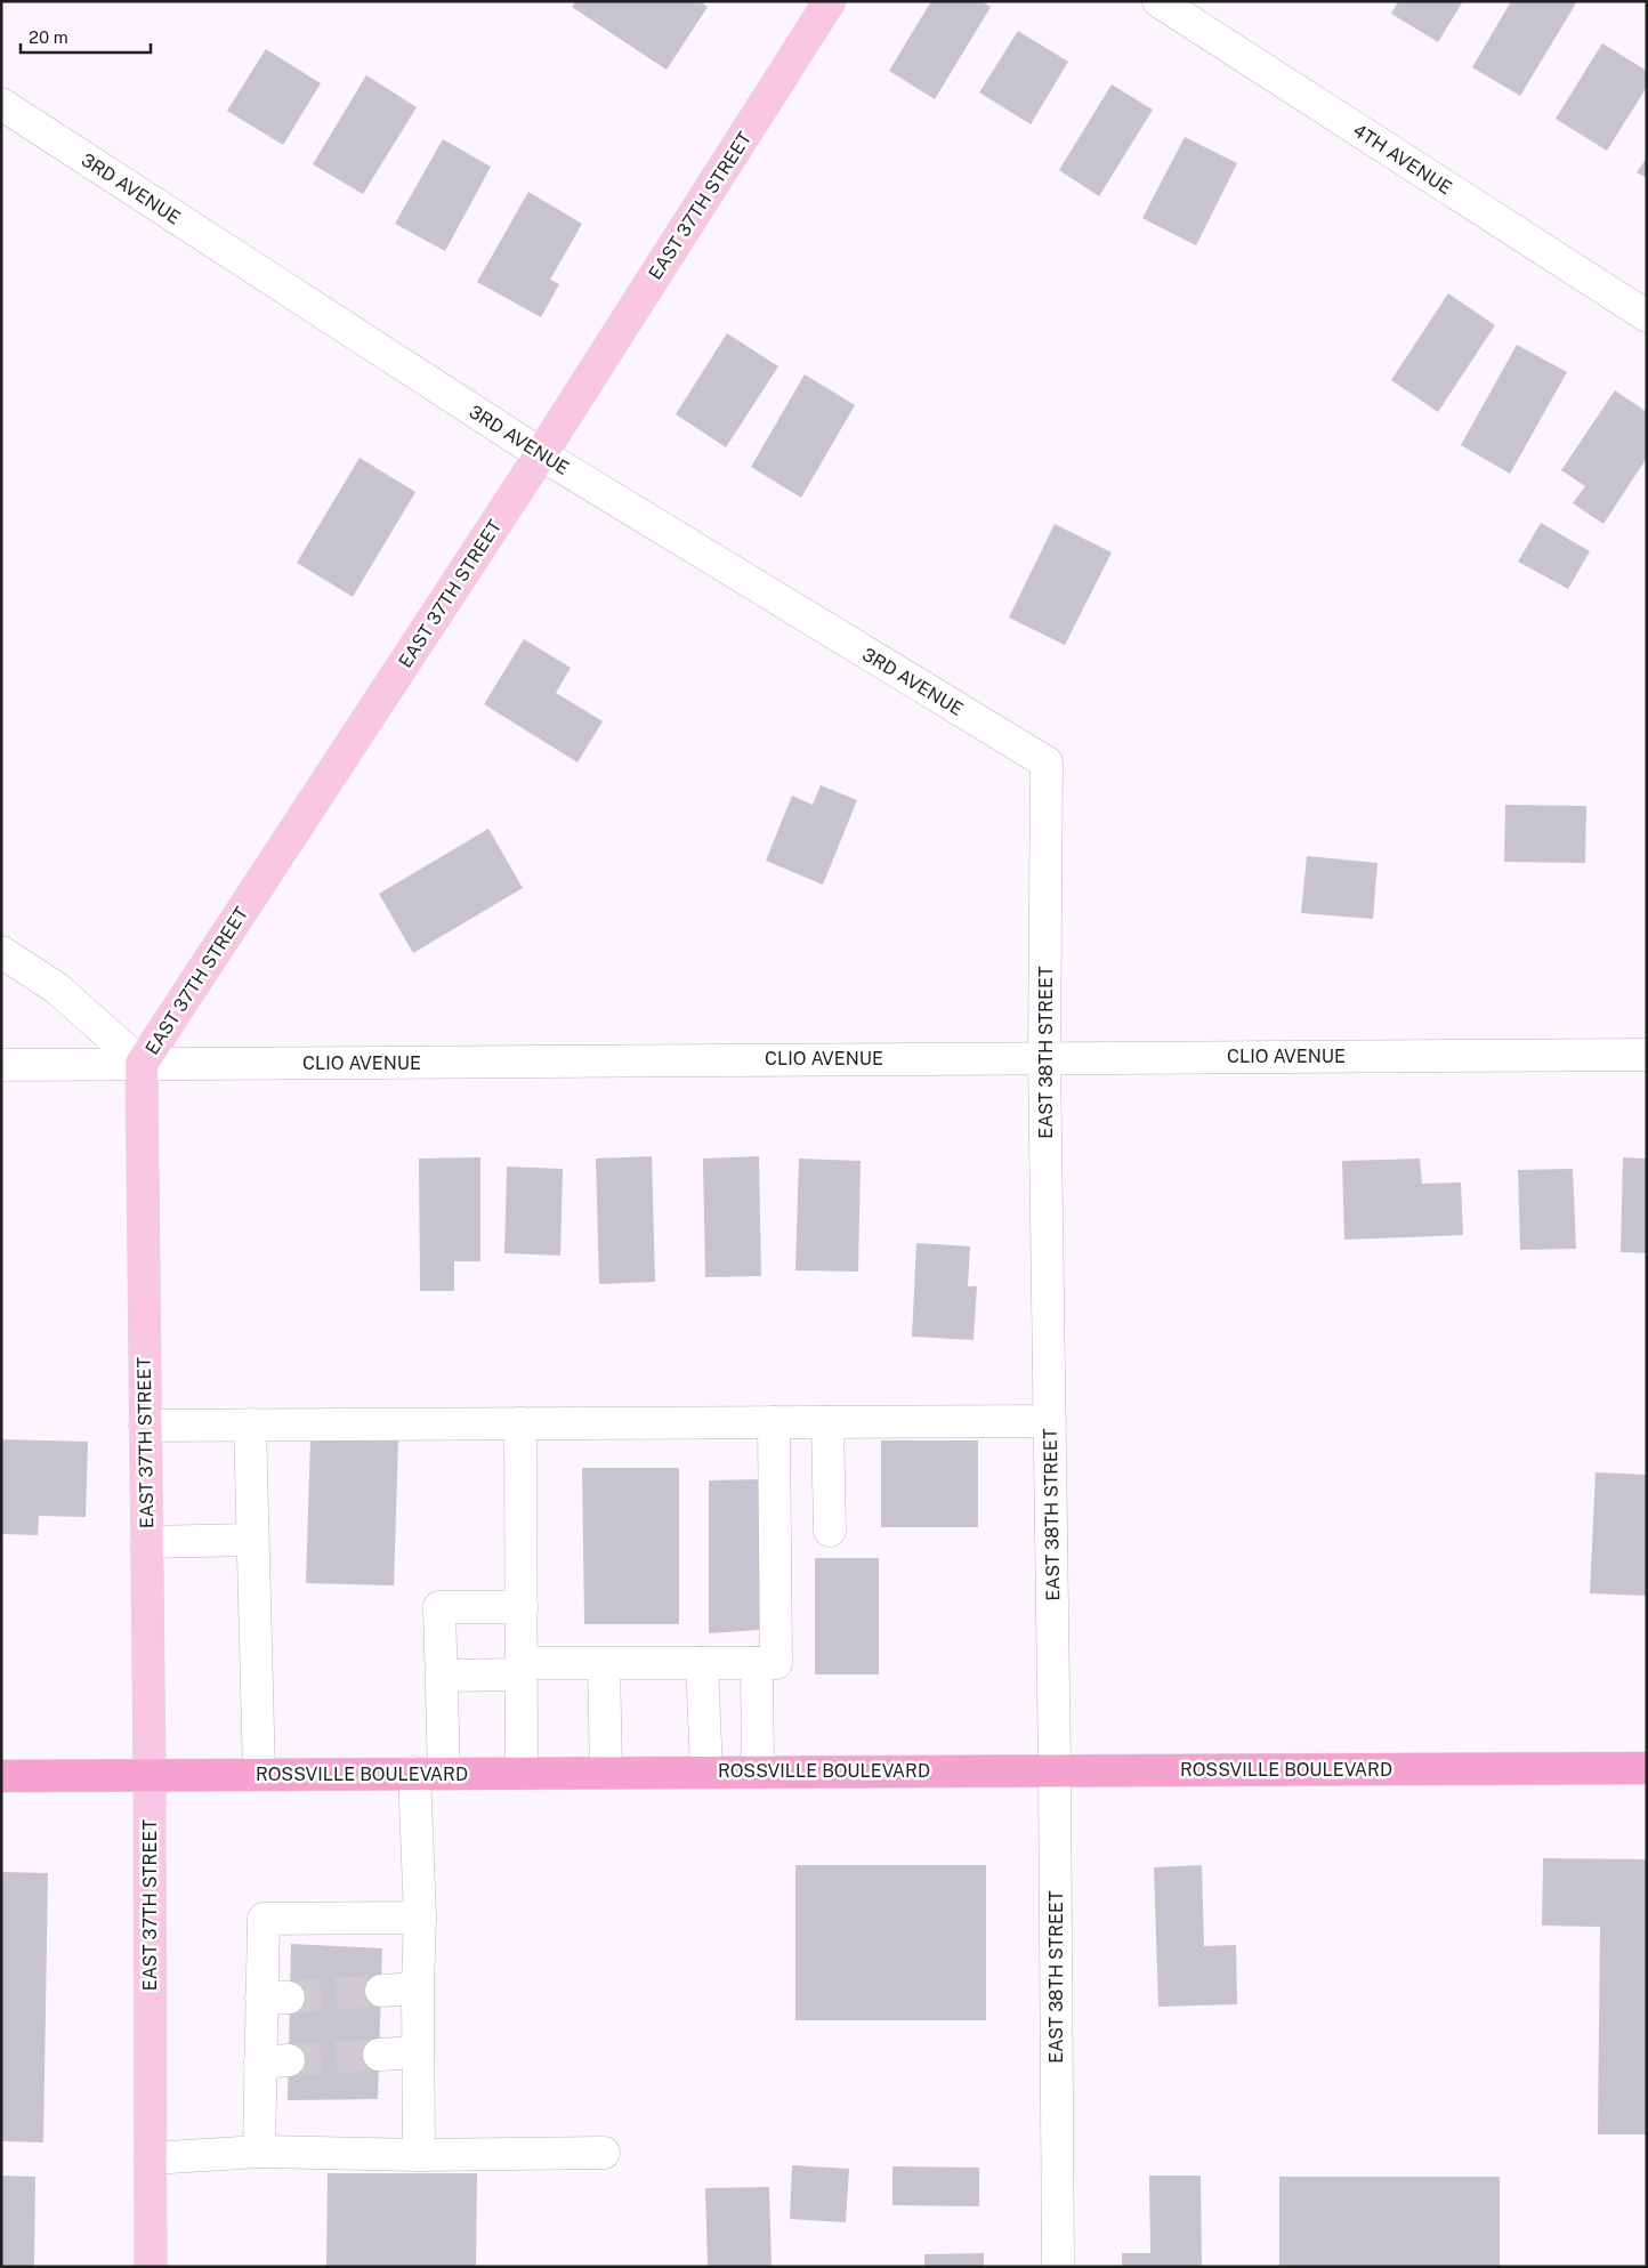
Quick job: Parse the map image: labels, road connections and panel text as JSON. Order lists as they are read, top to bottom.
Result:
{
  "streets": {
    "highway": ["ROSSVILLE BOULEVARD"],
    "main road": ["EAST 37TH STREET"],
    "street": [
      "4TH AVENUE",
      "3RD AVENUE",
      "EAST 38TH STREET",
      "CLIO AVENUE"
    ]
  },
  "crossings": [
    ["3RD AVENUE", "EAST 37TH STREET"],
    ["3RD AVENUE", "EAST 38TH STREET"],
    ["EAST 37TH STREET", "CLIO AVENUE"],
    ["EAST 37TH STREET", "ROSSVILLE BOULEVARD"],
    ["EAST 38TH STREET", "CLIO AVENUE"],
    ["EAST 38TH STREET", "ROSSVILLE BOULEVARD"]
  ],
  "scale_bar": "20 m"
}
